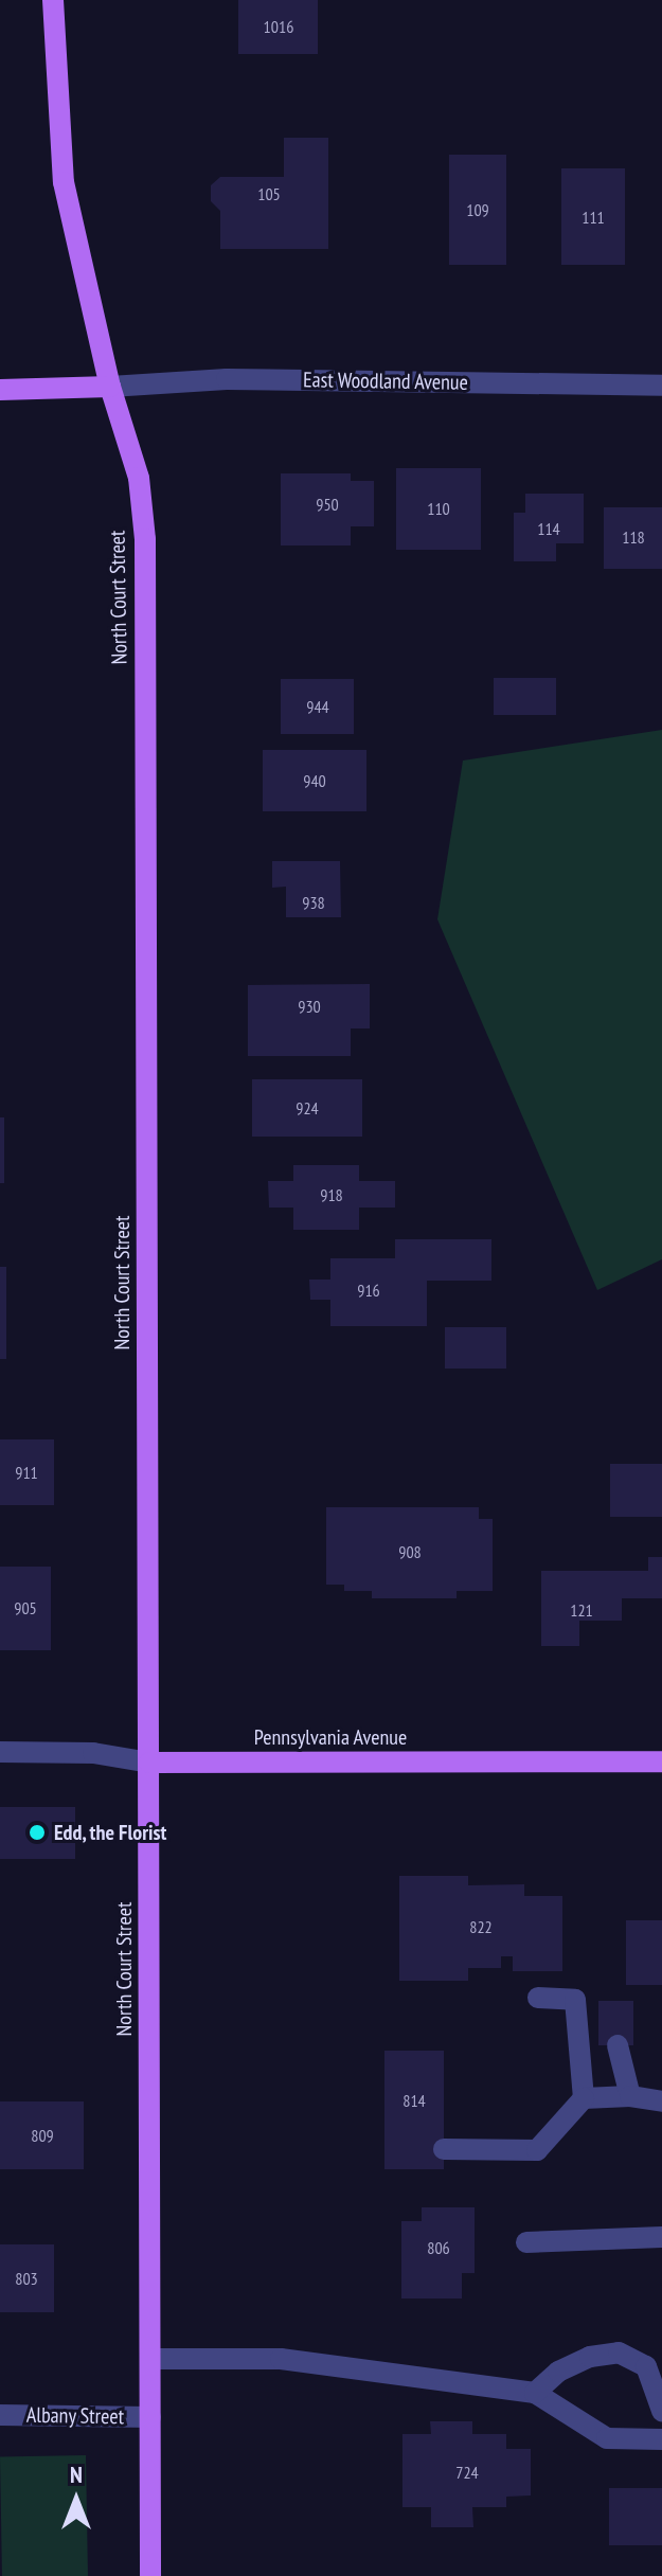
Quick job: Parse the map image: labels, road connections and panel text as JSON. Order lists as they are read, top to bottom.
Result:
{
  "streets": {
    "main road": ["North Court Street", "Pennsylvania Avenue"],
    "street": ["East Woodland Avenue", "Albany Street"]
  },
  "crossings": [
    ["East Woodland Avenue", "North Court Street"],
    ["North Court Street", "Pennsylvania Avenue"],
    ["North Court Street", "Albany Street"]
  ],
  "places": ["Edd, the Florist"],
  "house_numbers": [
    "1016",
    "105",
    "109",
    "111",
    "950",
    "110",
    "114",
    "118",
    "944",
    "940",
    "938",
    "930",
    "924",
    "918",
    "916",
    "911",
    "908",
    "905",
    "121",
    "822",
    "814",
    "809",
    "806",
    "803",
    "724"
  ],
  "north": "top"
}
